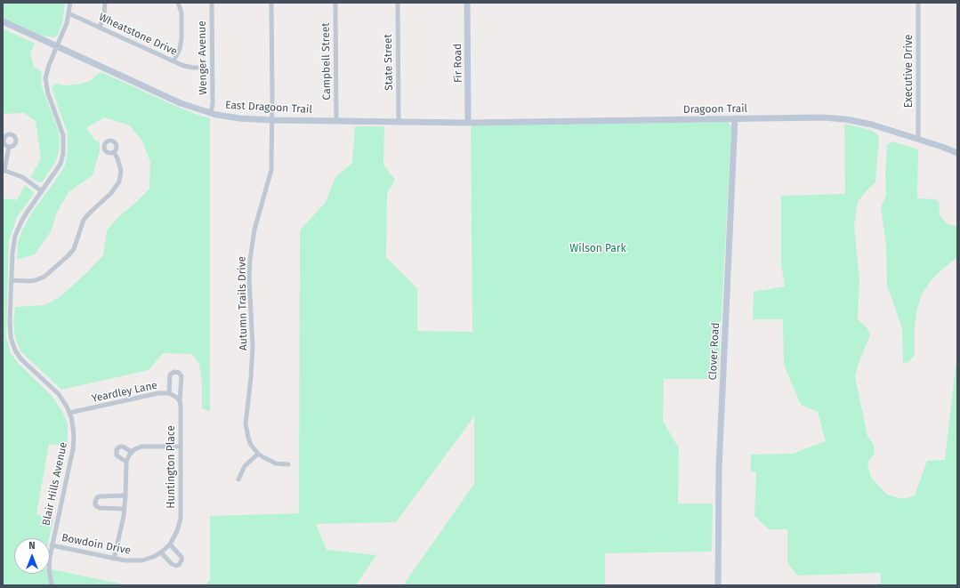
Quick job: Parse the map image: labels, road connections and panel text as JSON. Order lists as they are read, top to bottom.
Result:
{
  "streets": {
    "street": [
      "Wheatstone Drive",
      "Wenger Avenue",
      "Campbell Street",
      "State Street",
      "Fir Road",
      "Executive Drive",
      "East Dragoon Trail",
      "Dragoon Trail",
      "Autumn Trails Drive",
      "Clover Road",
      "Yeardley Lane",
      "Huntington Place",
      "Blair Hills Avenue",
      "Bowdoin Drive"
    ]
  },
  "crossings": [
    ["Wheatstone Drive", "Blair Hills Avenue"],
    ["Wenger Avenue", "East Dragoon Trail"],
    ["Campbell Street", "East Dragoon Trail"],
    ["State Street", "East Dragoon Trail"],
    ["Fir Road", "East Dragoon Trail"],
    ["Fir Road", "Dragoon Trail"],
    ["Executive Drive", "Dragoon Trail"],
    ["East Dragoon Trail", "Dragoon Trail"],
    ["East Dragoon Trail", "Autumn Trails Drive"],
    ["East Dragoon Trail", "Blair Hills Avenue"],
    ["Dragoon Trail", "Clover Road"],
    ["Yeardley Lane", "Huntington Place"],
    ["Yeardley Lane", "Blair Hills Avenue"],
    ["Huntington Place", "Bowdoin Drive"],
    ["Blair Hills Avenue", "Bowdoin Drive"]
  ],
  "parks": ["Wilson Park"],
  "north": "top"
}
